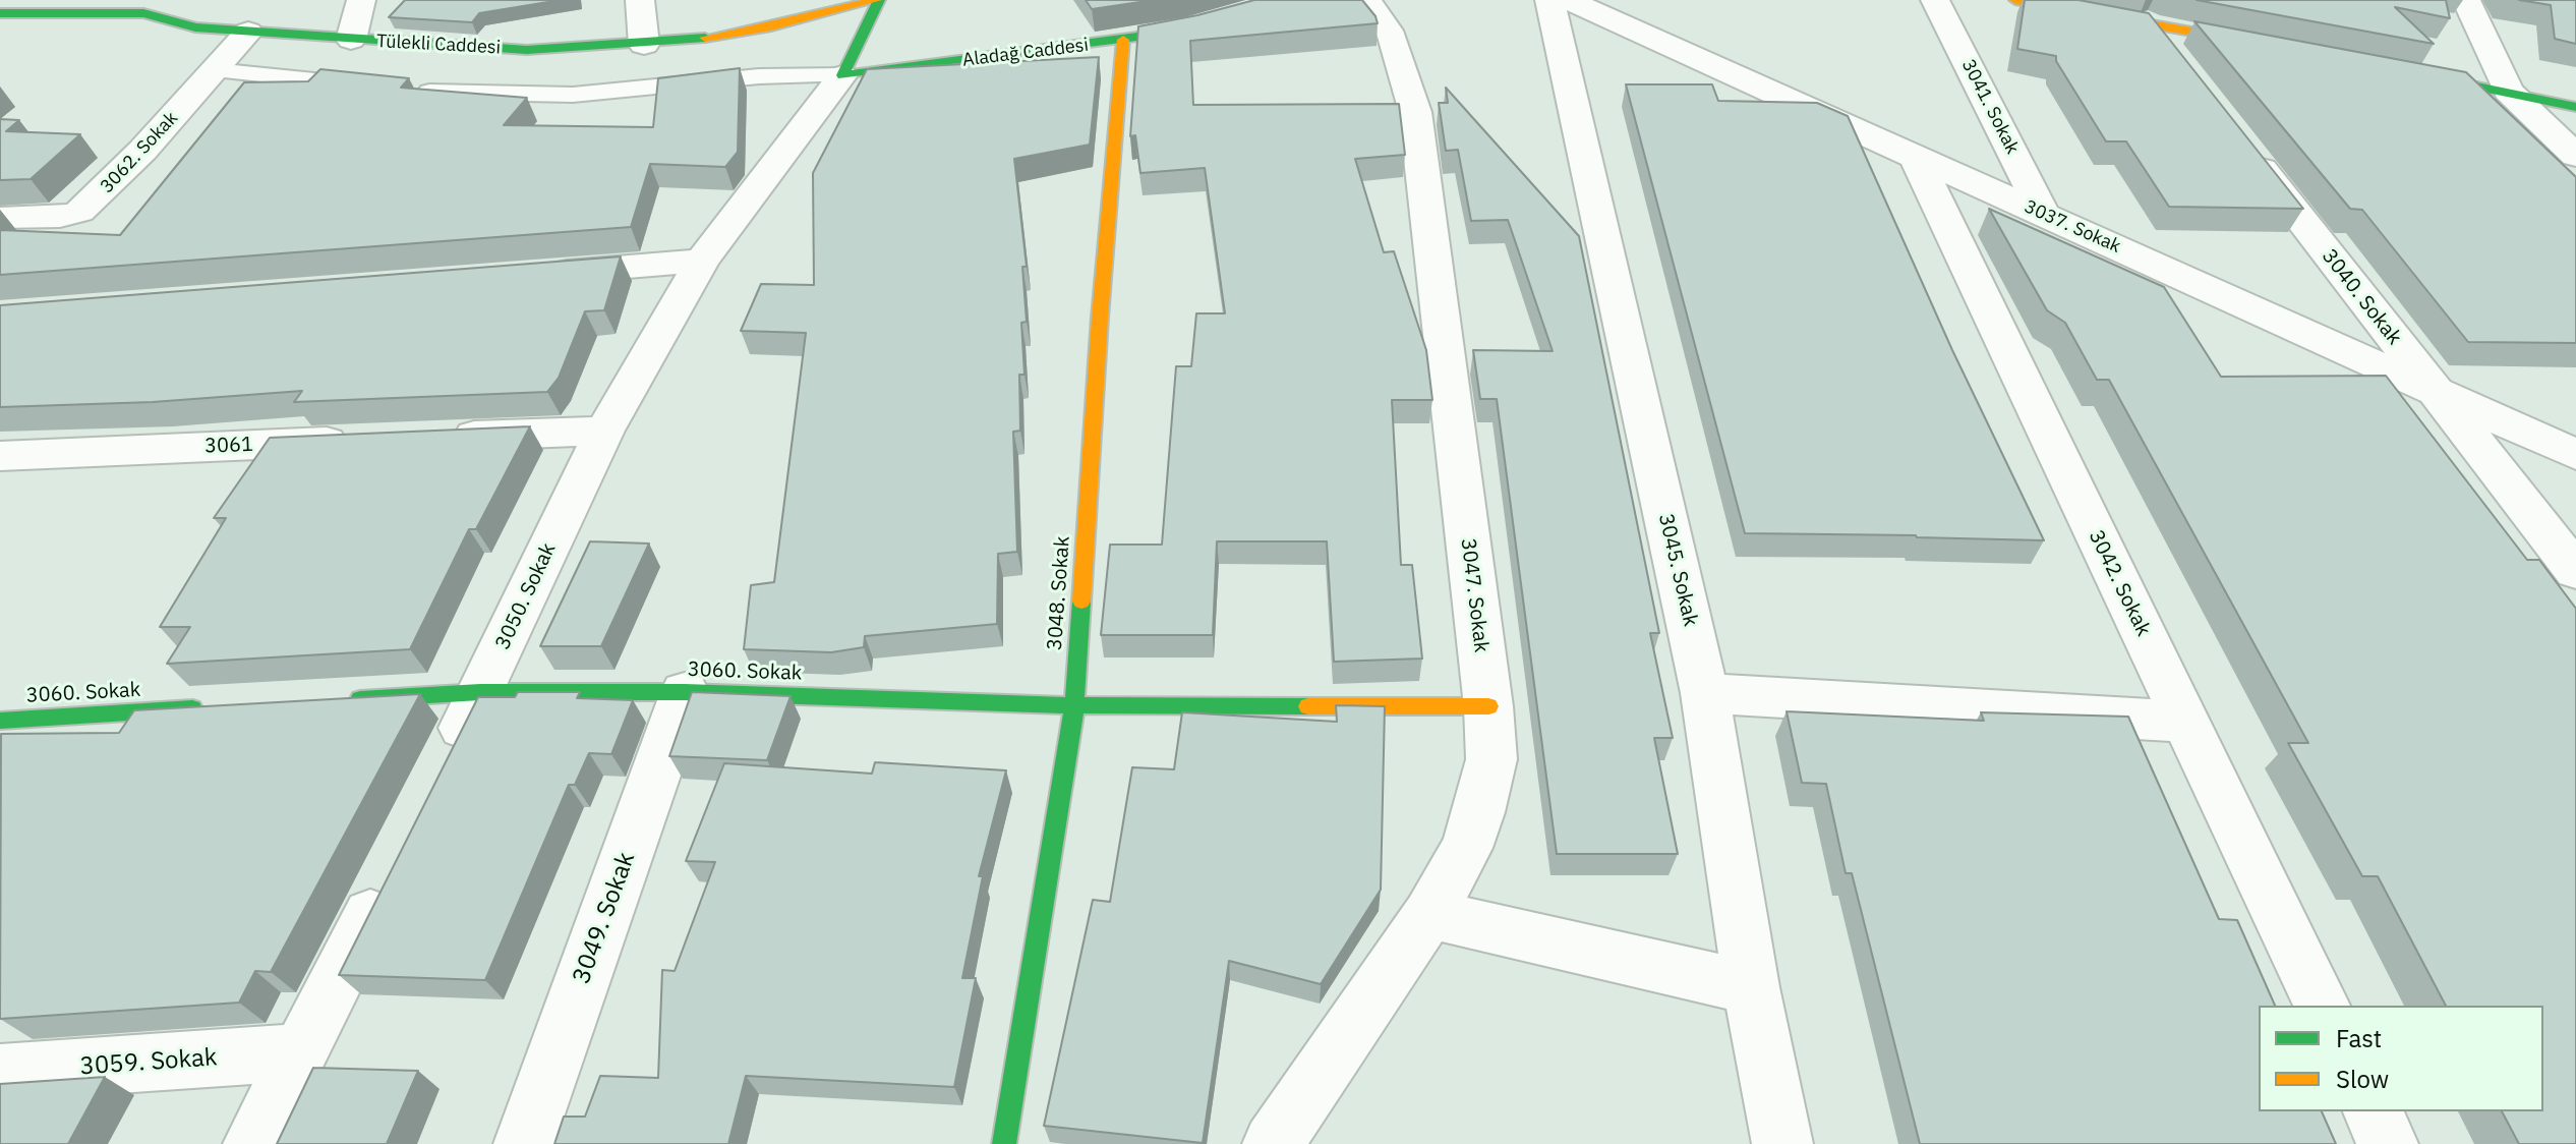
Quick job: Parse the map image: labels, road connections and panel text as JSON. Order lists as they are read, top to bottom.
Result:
{
  "streets": {
    "street": [
      "Tülekli Caddesi",
      "Aladağ Caddesi",
      "3041. Sokak",
      "3062. Sokak",
      "3037. Sokak",
      "3040. Sokak",
      "3061",
      "3045. Sokak",
      "3042. Sokak",
      "3048. Sokak",
      "3047. Sokak",
      "3050. Sokak",
      "3060. Sokak",
      "3049. Sokak",
      "3059. Sokak"
    ]
  },
  "crossings": [
    ["Tülekli Caddesi", "3062. Sokak"],
    ["Aladağ Caddesi", "3048. Sokak"],
    ["Aladağ Caddesi", "3050. Sokak"],
    ["3041. Sokak", "3037. Sokak"],
    ["3037. Sokak", "3040. Sokak"],
    ["3037. Sokak", "3042. Sokak"],
    ["3048. Sokak", "3060. Sokak"],
    ["3047. Sokak", "3060. Sokak"],
    ["3050. Sokak", "3060. Sokak"],
    ["3060. Sokak", "3049. Sokak"]
  ],
  "legend": ["Fast", "Slow"]
}
